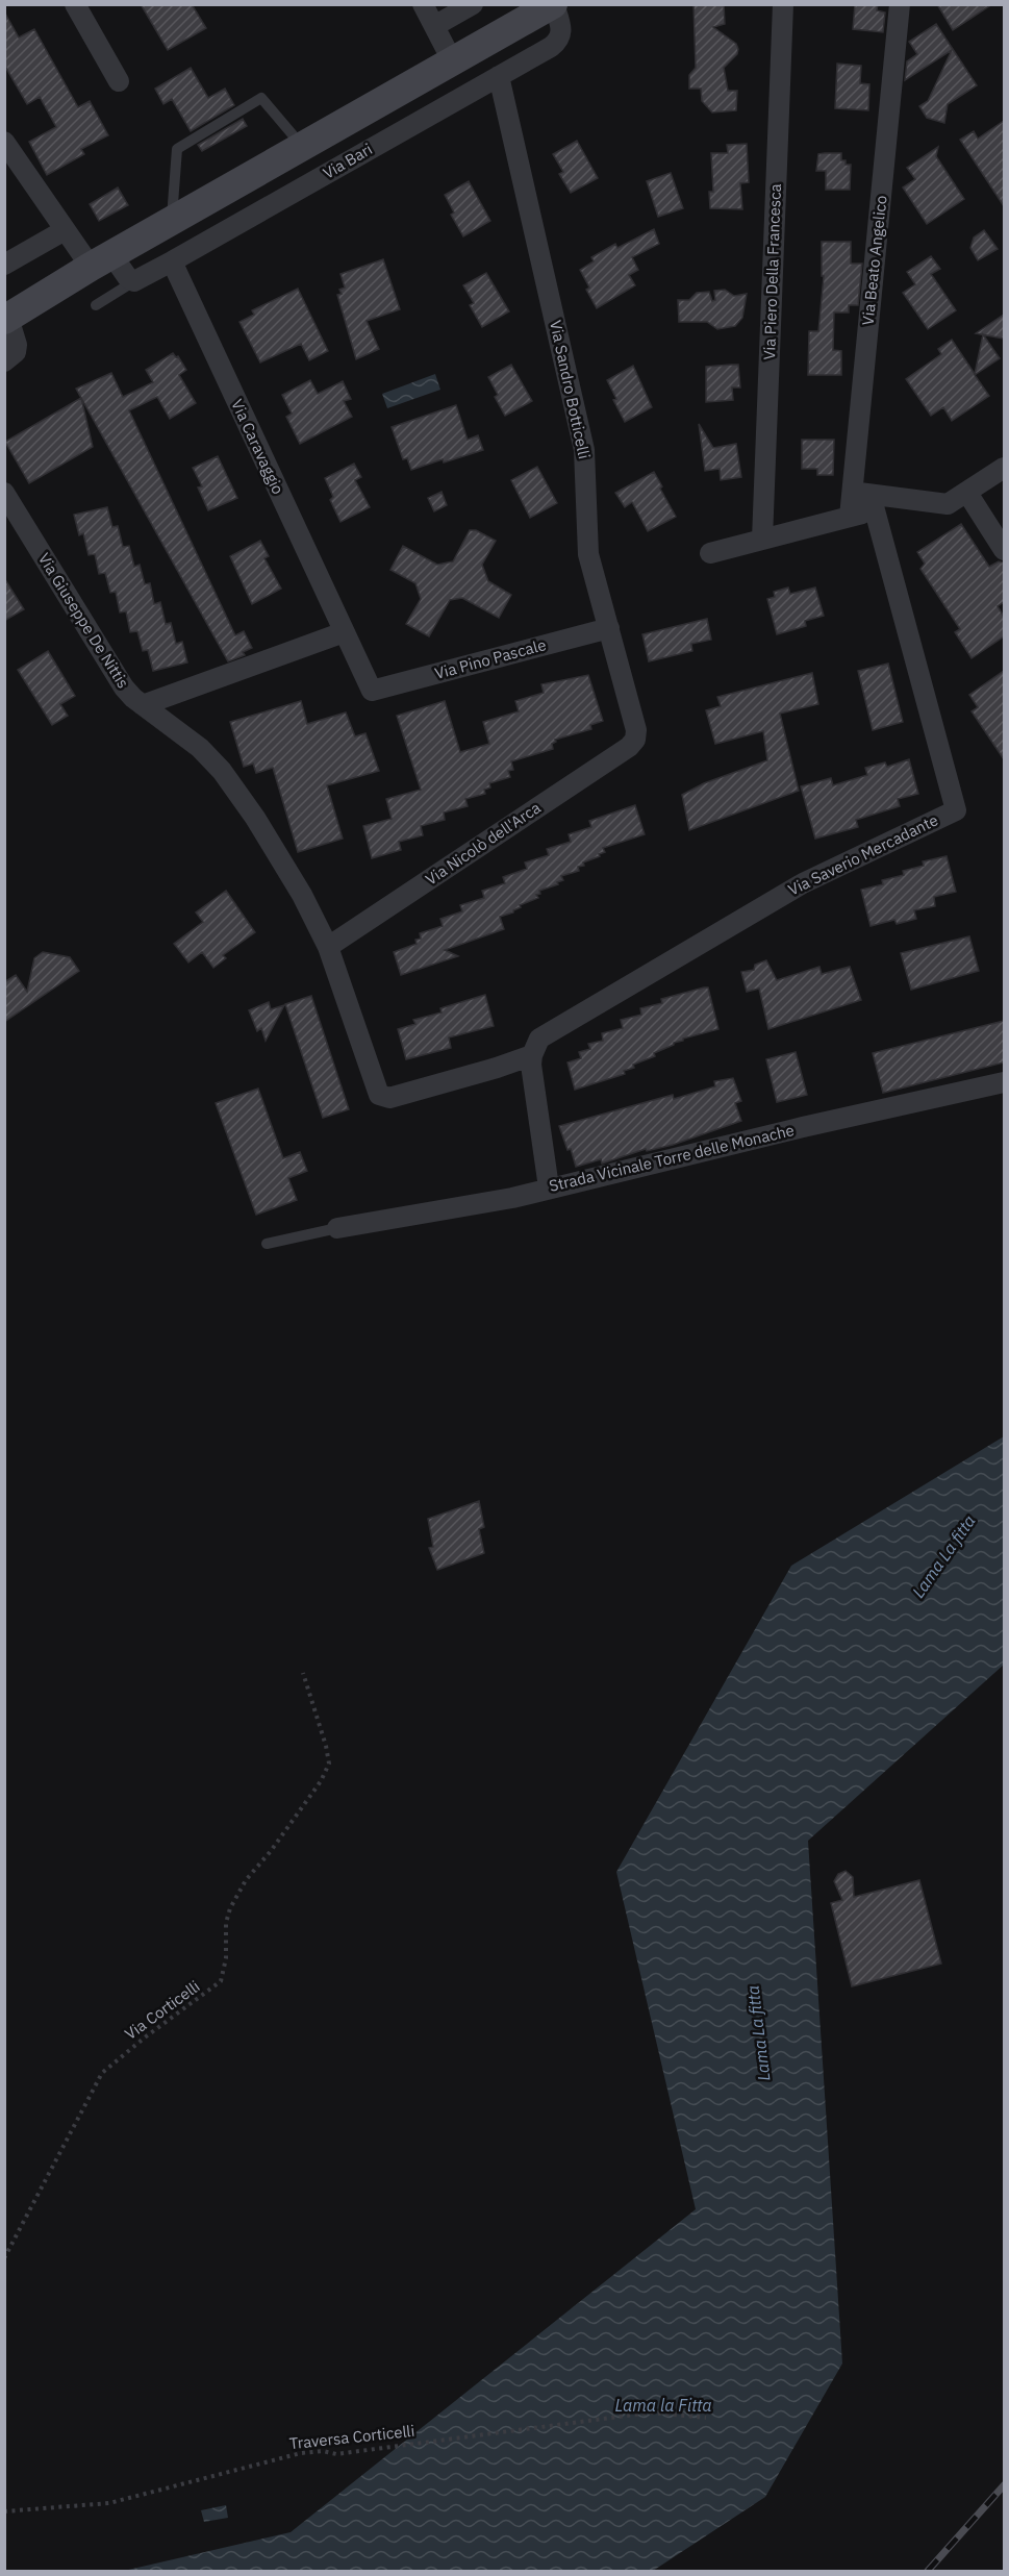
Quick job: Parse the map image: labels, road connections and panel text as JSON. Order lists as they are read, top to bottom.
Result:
{
  "streets": {
    "main road": ["Via Bari"],
    "street": [
      "Via Beato Angelico",
      "Via Piero Della Francesca",
      "Via Sandro Botticelli",
      "Via Caravaggio",
      "Via Giuseppe De Nittis",
      "Via Pino Pascale",
      "Via Nicolò dell'Arca",
      "Via Saverio Mercadante",
      "Strada Vicinale Torre delle Monache"
    ],
    "path": ["Via Corticelli", "Traversa Corticelli"]
  },
  "crossings": [
    ["Via Bari", "Via Sandro Botticelli"],
    ["Via Bari", "Via Caravaggio"],
    ["Via Beato Angelico", "Via Piero Della Francesca"],
    ["Via Beato Angelico", "Via Saverio Mercadante"],
    ["Via Sandro Botticelli", "Via Pino Pascale"],
    ["Via Sandro Botticelli", "Via Nicolò dell'Arca"],
    ["Via Caravaggio", "Via Pino Pascale"],
    ["Via Giuseppe De Nittis", "Via Nicolò dell'Arca"]
  ],
  "water": ["Lama La fitta", "Lama la Fitta"]
}
